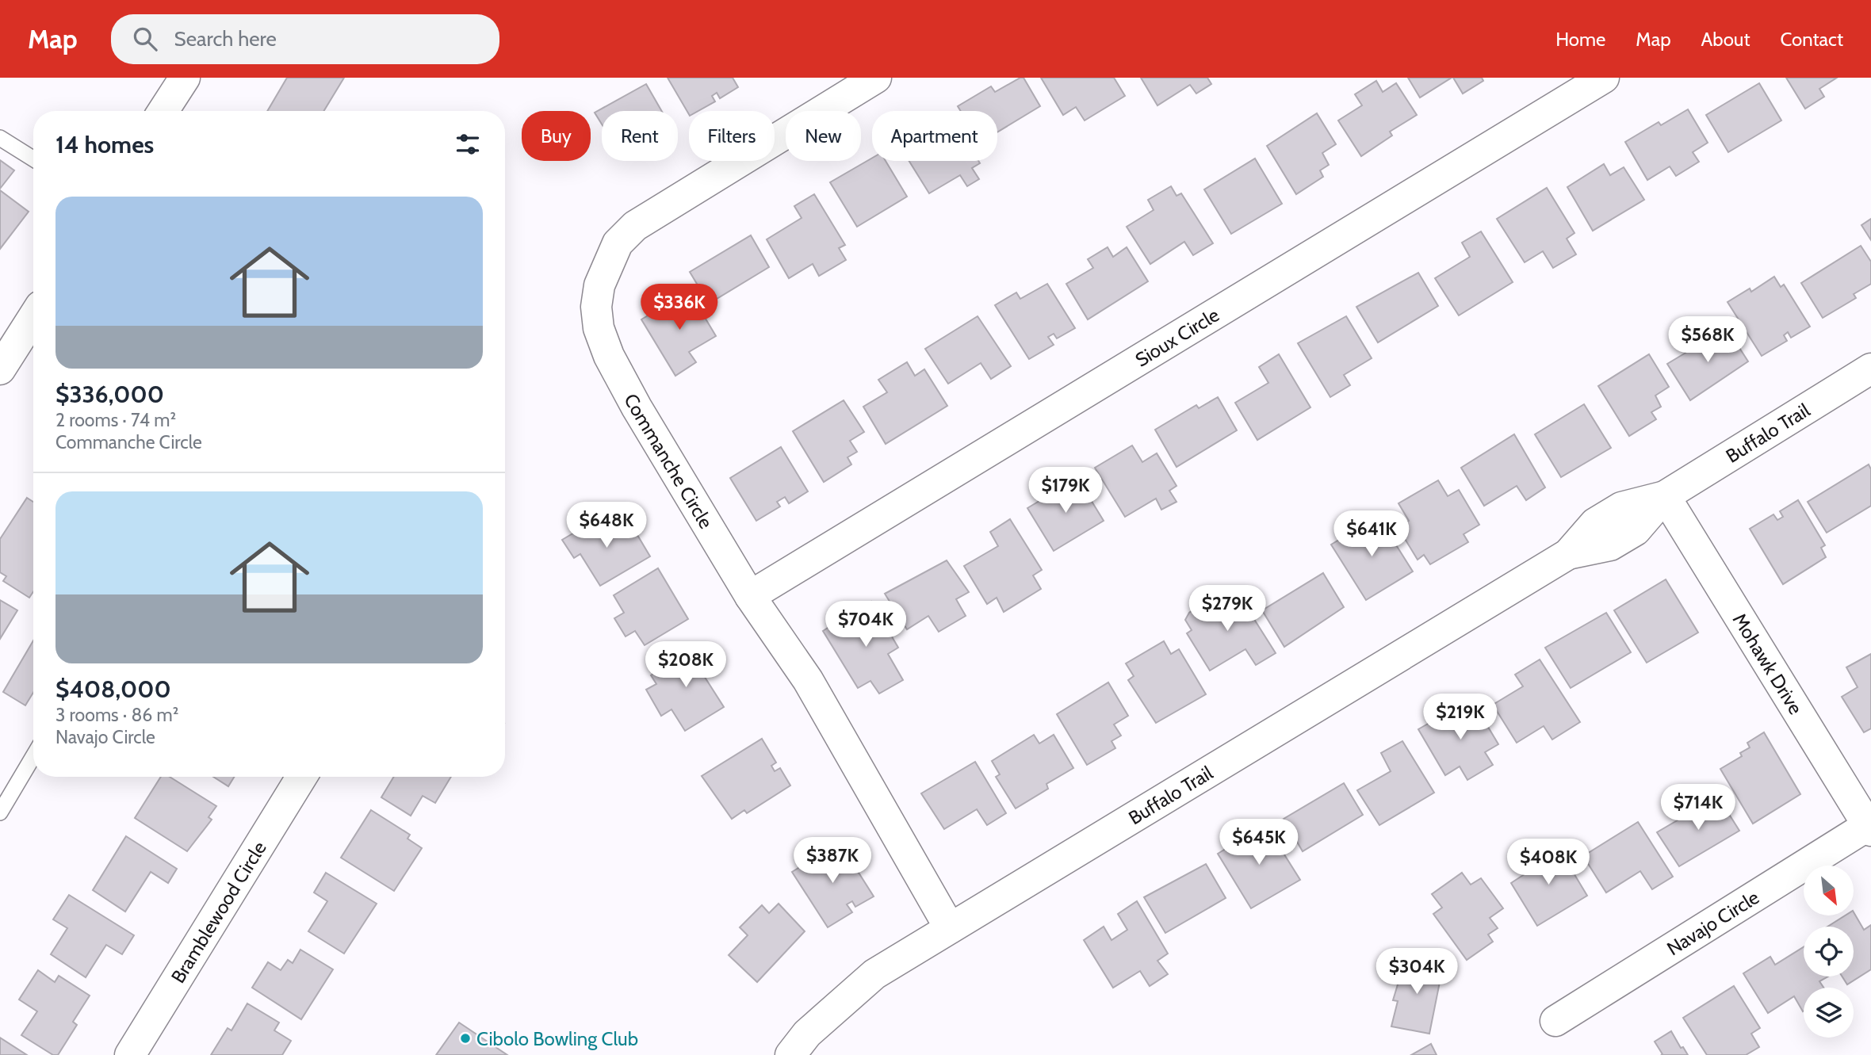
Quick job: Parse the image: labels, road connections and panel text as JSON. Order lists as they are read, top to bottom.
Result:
{
  "streets": {
    "street": [
      "Sioux Circle",
      "Buffalo Trail",
      "Commanche Circle",
      "Mohawk Drive",
      "Bramblewood Circle",
      "Navajo Circle"
    ]
  },
  "crossings": [
    ["Sioux Circle", "Commanche Circle"],
    ["Buffalo Trail", "Commanche Circle"],
    ["Buffalo Trail", "Mohawk Drive"],
    ["Mohawk Drive", "Navajo Circle"]
  ],
  "places": ["Cibolo Bowling Club"],
  "north": "bottom right",
  "page": {
    "header": "Map",
    "search": "Search here",
    "nav": [
      "Home",
      "Map",
      "About",
      "Contact"
    ],
    "chip": [
      "Buy",
      "Rent",
      "Filters",
      "New",
      "Apartment"
    ],
    "heading": "14 homes",
    "list": [
      {
        "name": "$336,000",
        "note": "2 rooms · 74 m² · Commanche Circle"
      },
      {
        "name": "$408,000",
        "note": "3 rooms · 86 m² · Navajo Circle"
      }
    ],
    "price": [
      "$336K",
      "$568K",
      "$179K",
      "$648K",
      "$641K",
      "$279K",
      "$704K",
      "$208K",
      "$219K",
      "$714K",
      "$645K",
      "$387K",
      "$408K",
      "$304K"
    ]
  }
}
